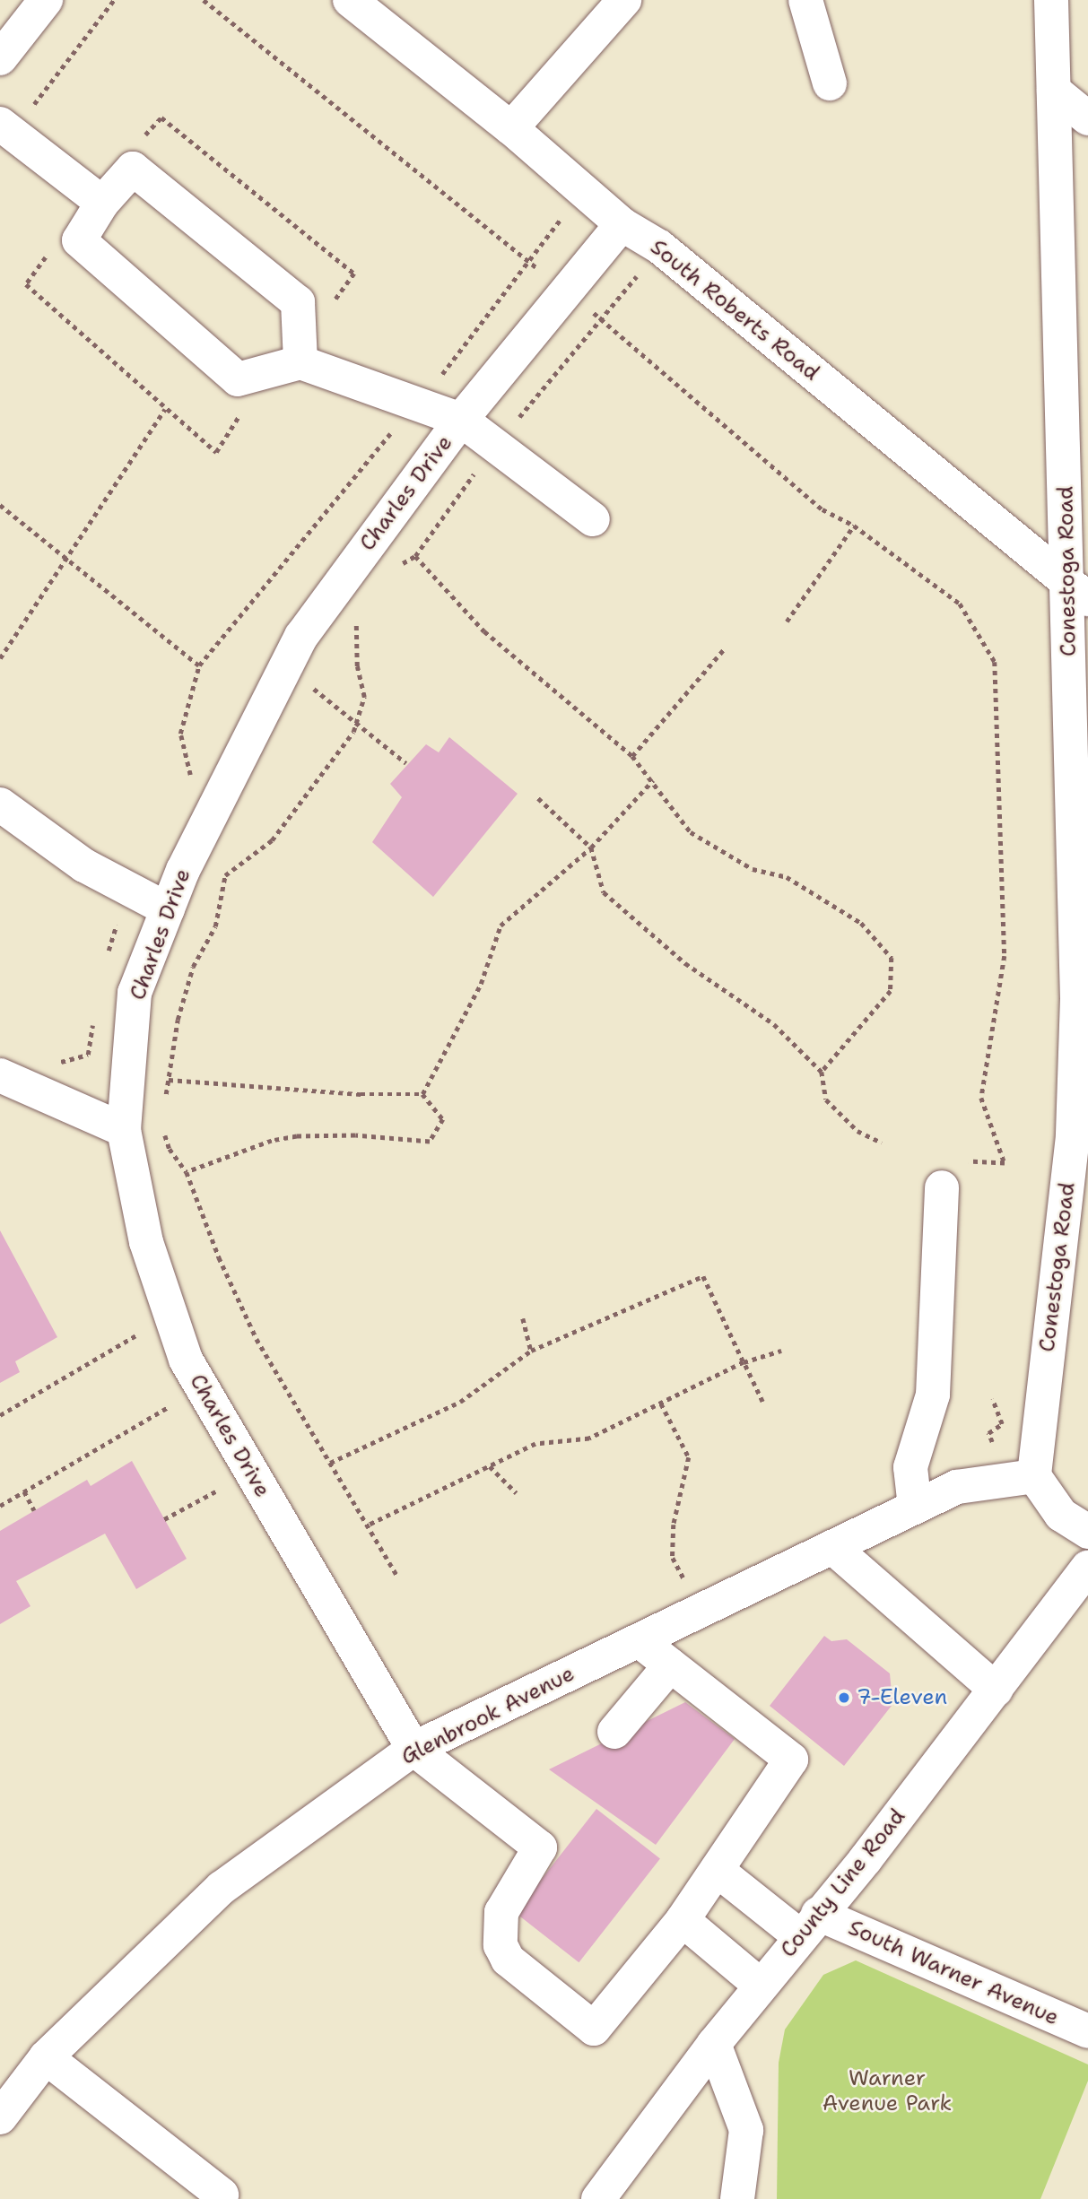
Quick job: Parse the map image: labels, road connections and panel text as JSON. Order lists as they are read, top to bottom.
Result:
{
  "streets": {
    "street": [
      "South Roberts Road",
      "Charles Drive",
      "Conestoga Road",
      "Glenbrook Avenue",
      "County Line Road",
      "South Warner Avenue"
    ]
  },
  "crossings": [
    ["South Roberts Road", "Charles Drive"],
    ["South Roberts Road", "Conestoga Road"],
    ["Charles Drive", "Glenbrook Avenue"],
    ["Conestoga Road", "Glenbrook Avenue"],
    ["County Line Road", "South Warner Avenue"]
  ],
  "parks": ["Warner Avenue Park"],
  "places": ["7-Eleven"]
}
